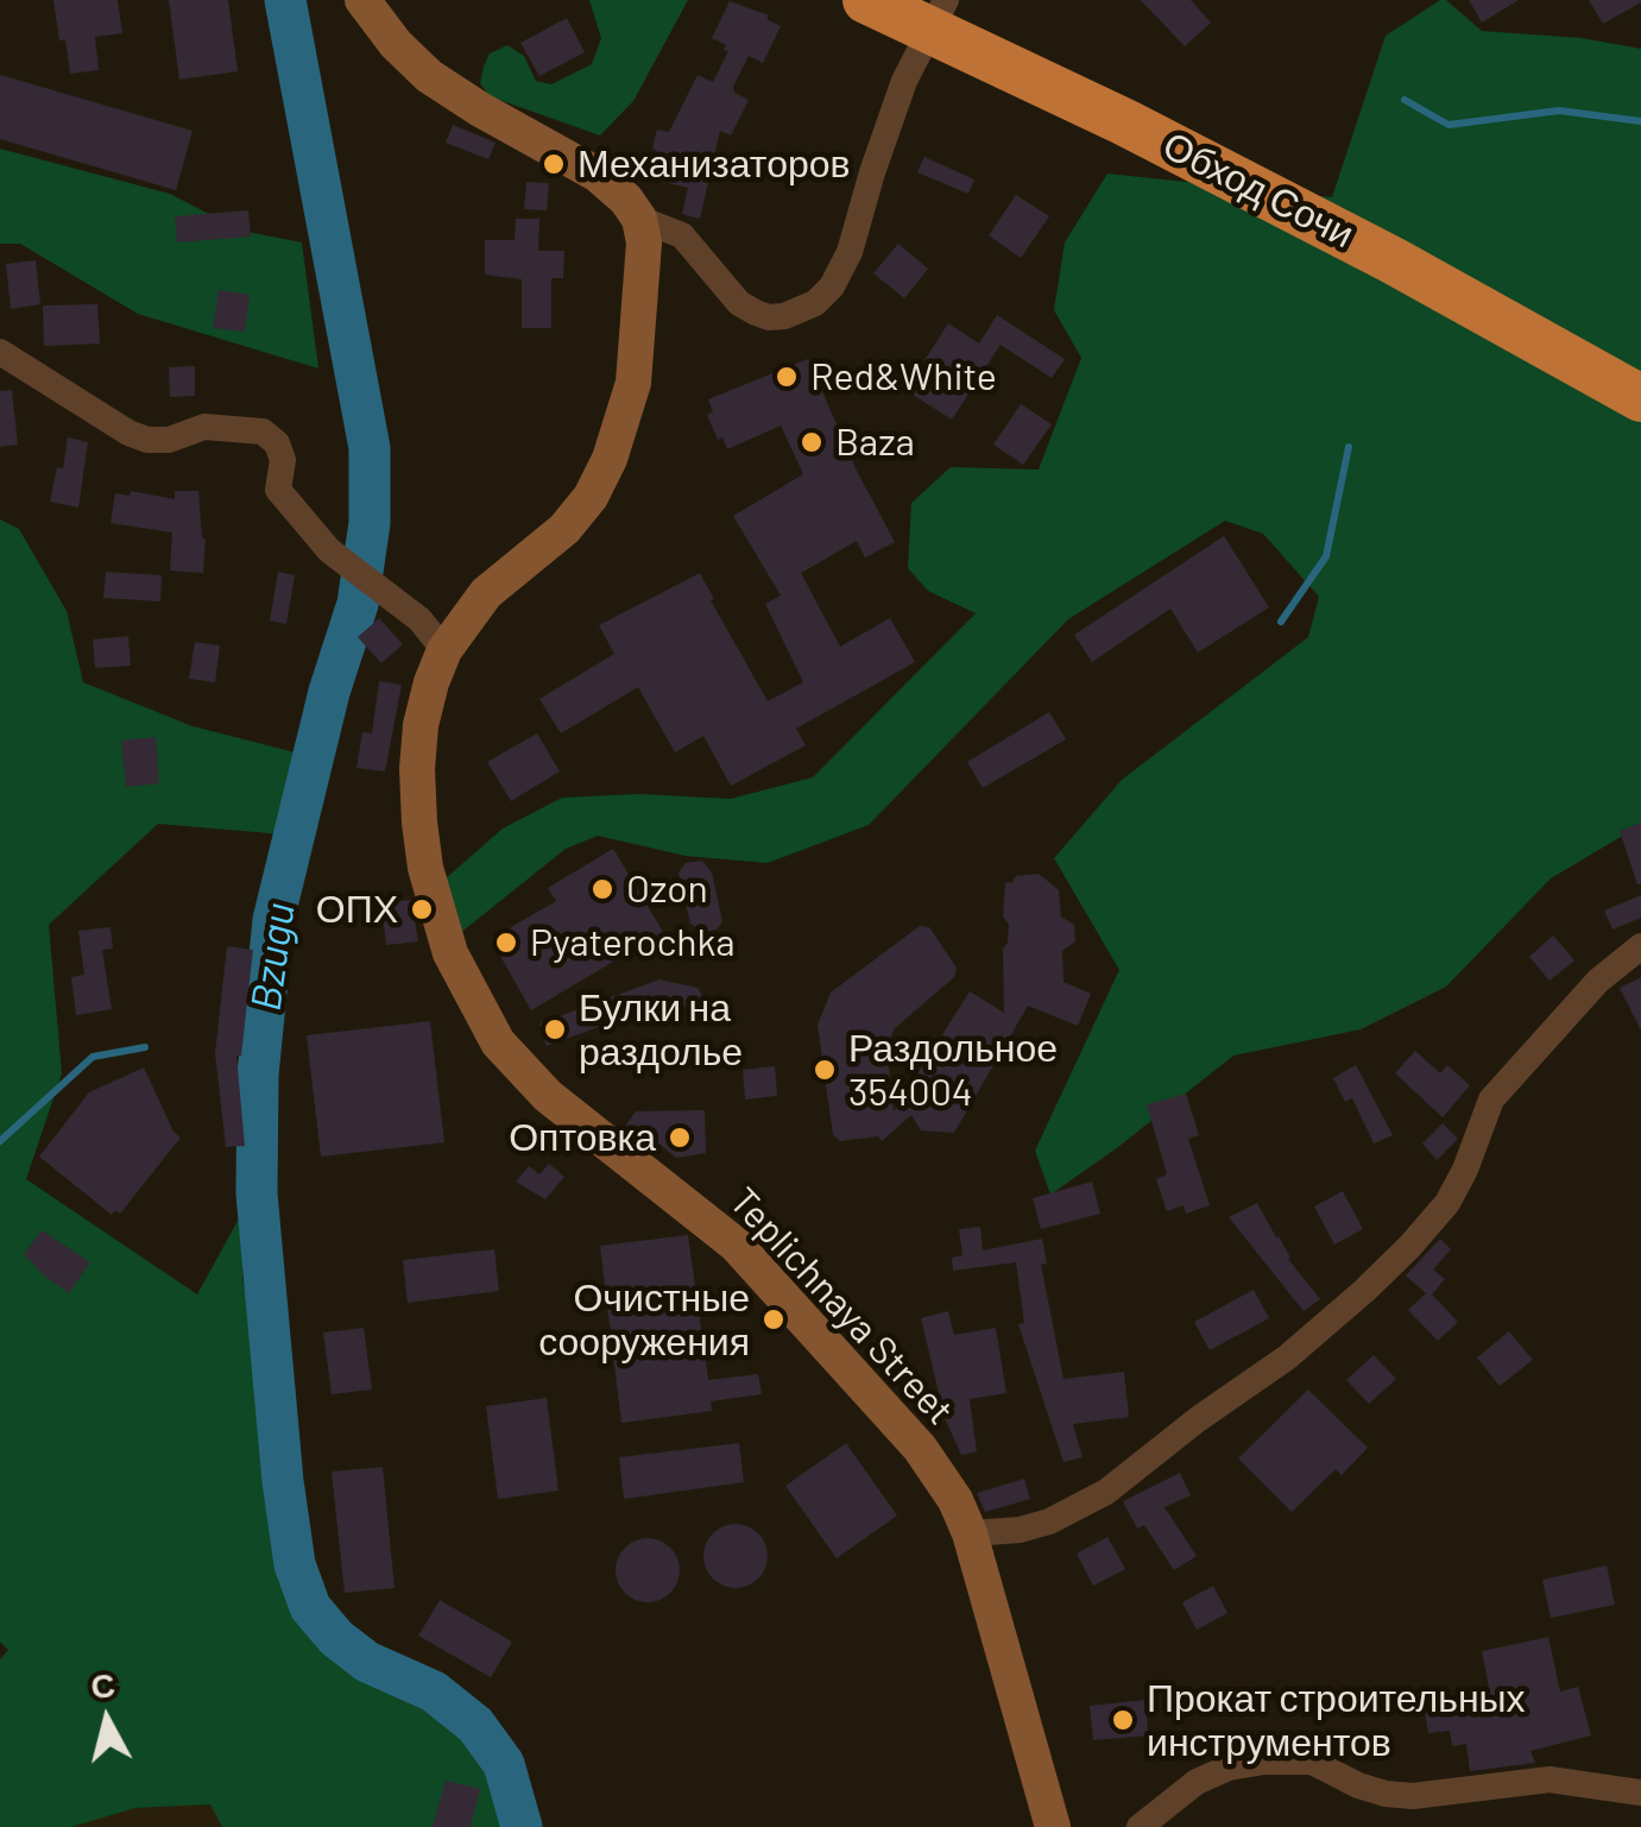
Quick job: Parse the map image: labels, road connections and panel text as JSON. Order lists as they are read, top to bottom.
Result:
{
  "streets": {
    "highway": ["Обход Сочи"],
    "street": ["Teplichnaya Street"]
  },
  "water": ["Bzugu"],
  "places": [
    "Механизаторов",
    "Red&White",
    "Baza",
    "Ozon",
    "ОПХ",
    "Pyaterochka",
    "Булки на раздолье",
    "Раздольное 354004",
    "Оптовка",
    "Очистные сооружения",
    "Прокат строительных инструментов"
  ],
  "north": "top"
}
